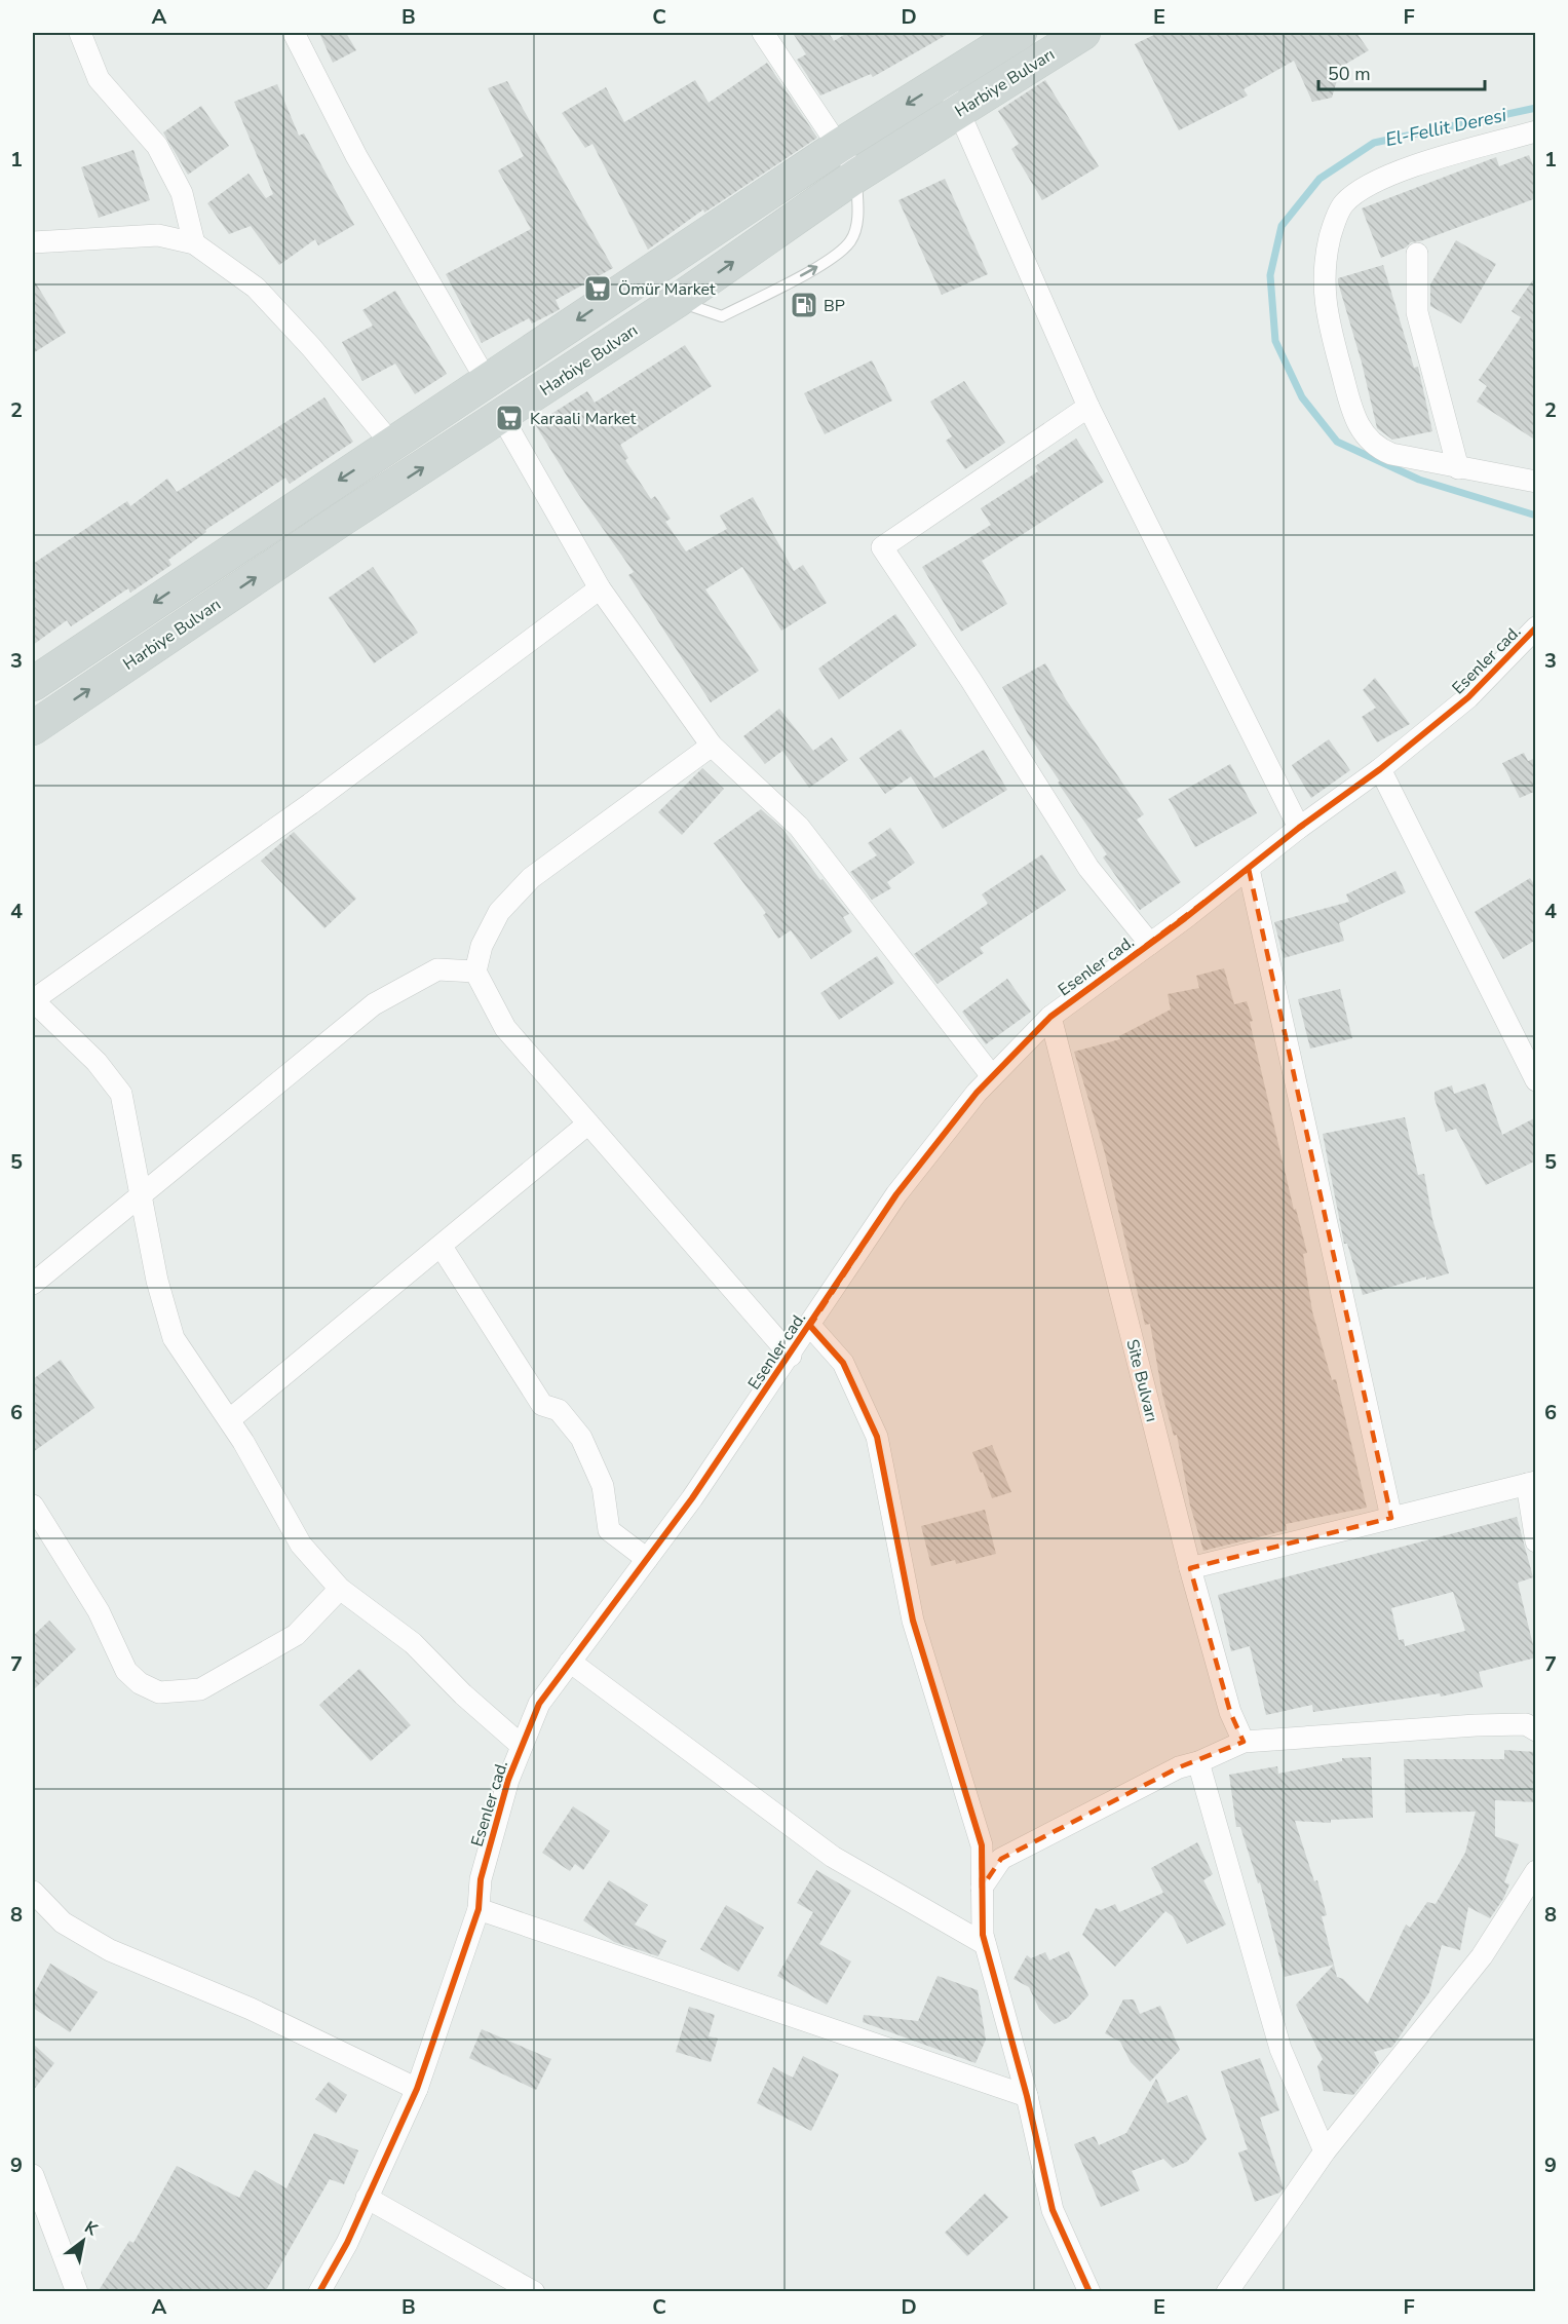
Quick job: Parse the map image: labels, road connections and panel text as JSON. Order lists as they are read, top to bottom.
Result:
{
  "streets": {
    "main road": ["Harbiye Bulvarı"],
    "street": ["Esenler cad.", "Site Bulvarı"]
  },
  "crossings": [
    ["Esenler cad.", "Site Bulvarı"]
  ],
  "water": ["El-Fellit Deresi"],
  "places": {
    "supermarket": ["Ömür Market", "Karaali Market"],
    "fuel station": ["BP"]
  },
  "scale_bar": "50 m",
  "north": "top right",
  "grid": {
    "columns": [
      "A",
      "B",
      "C",
      "D",
      "E",
      "F"
    ],
    "rows": [
      "1",
      "2",
      "3",
      "4",
      "5",
      "6",
      "7",
      "8",
      "9"
    ]
  }
}
